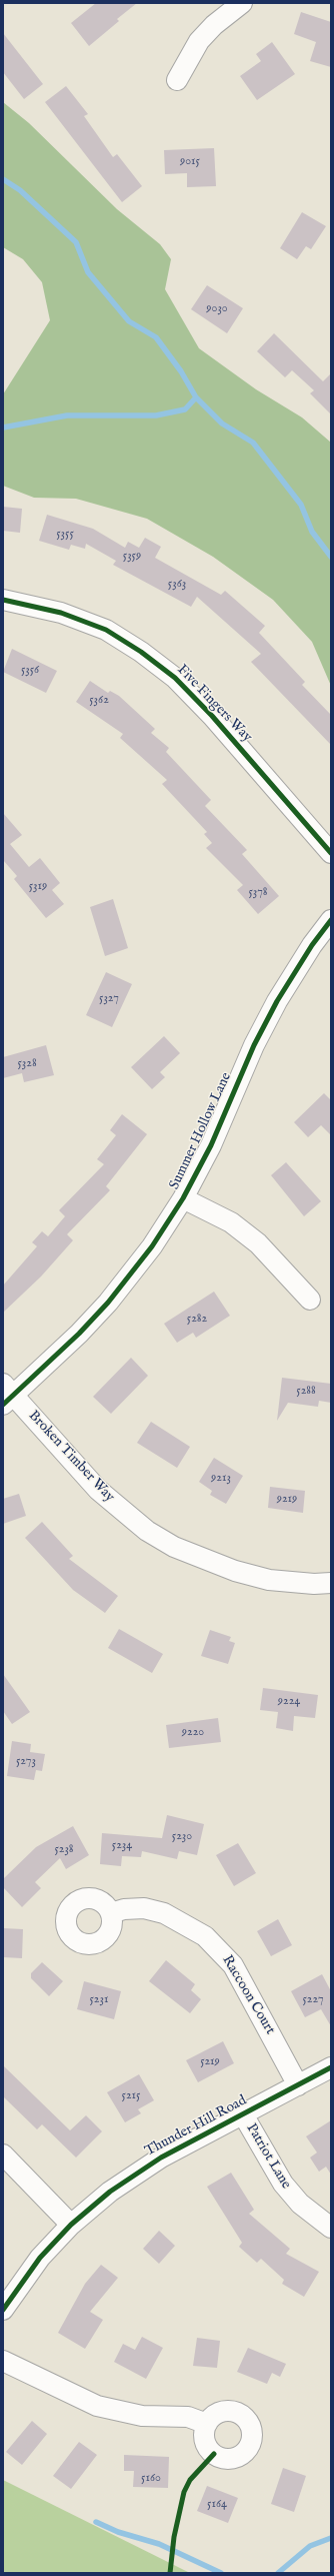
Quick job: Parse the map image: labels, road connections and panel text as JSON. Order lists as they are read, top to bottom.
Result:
{
  "streets": {
    "street": [
      "Five Fingers Way",
      "Summer Hollow Lane",
      "Broken Timber Way",
      "Raccoon Court",
      "Thunder Hill Road",
      "Patriot Lane"
    ]
  },
  "crossings": [
    ["Summer Hollow Lane", "Broken Timber Way"],
    ["Raccoon Court", "Thunder Hill Road"],
    ["Thunder Hill Road", "Patriot Lane"]
  ],
  "house_numbers": [
    "9015",
    "9030",
    "5355",
    "5359",
    "5363",
    "5356",
    "5362",
    "5319",
    "5378",
    "5327",
    "5328",
    "5282",
    "5288",
    "9213",
    "9219",
    "9224",
    "9220",
    "5273",
    "5230",
    "5234",
    "5238",
    "5231",
    "5227",
    "5219",
    "5215",
    "5160",
    "5164"
  ]
}
